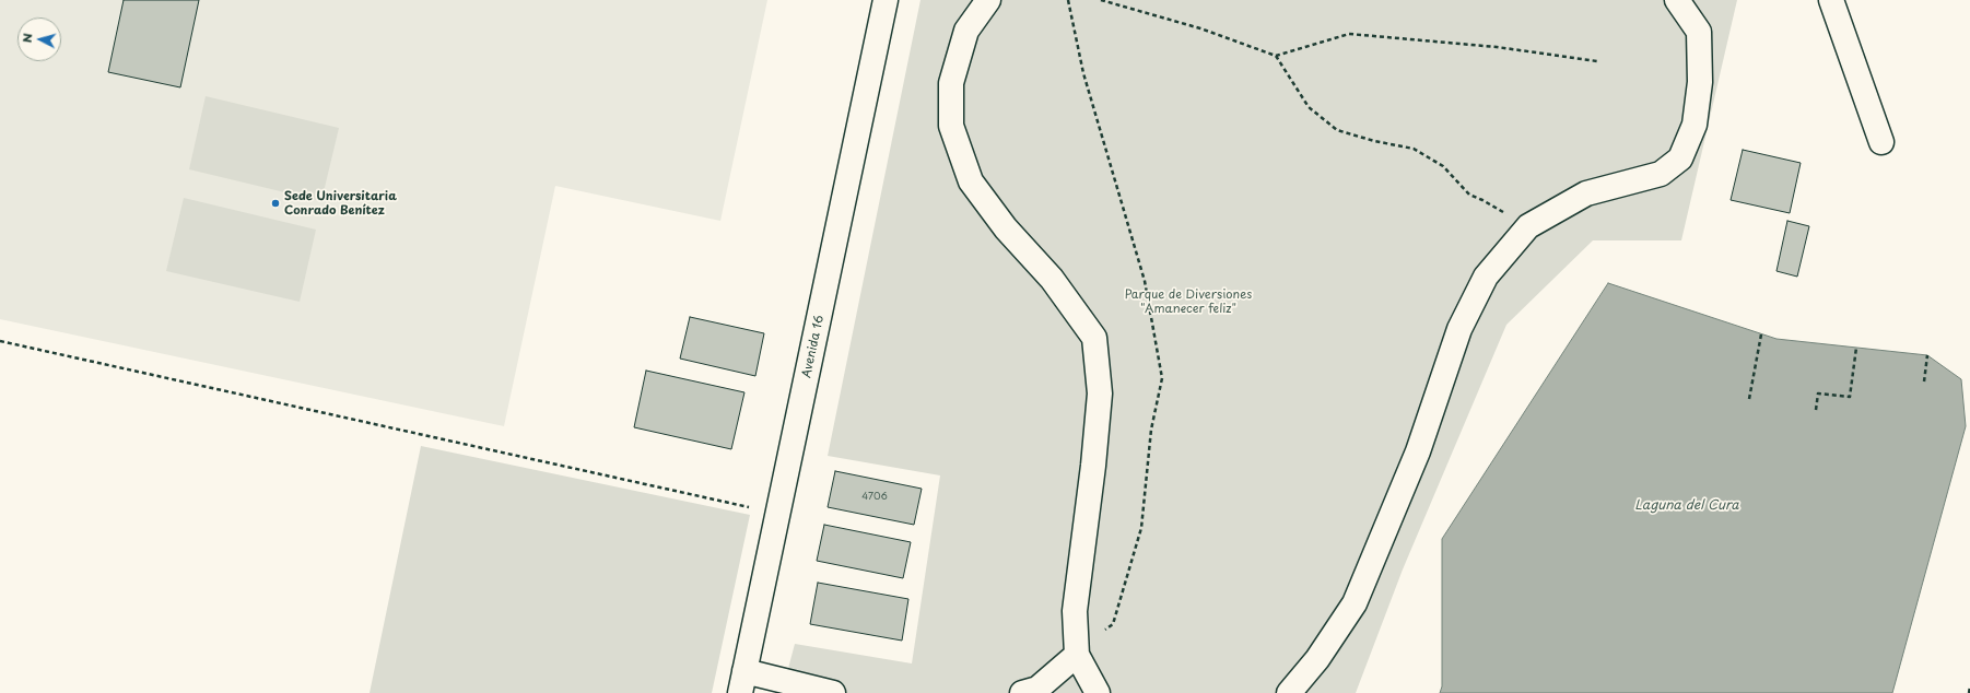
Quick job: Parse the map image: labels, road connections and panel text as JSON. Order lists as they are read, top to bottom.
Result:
{
  "streets": {
    "street": ["Avenida 16"]
  },
  "water": ["Laguna del Cura"],
  "parks": ["Parque de Diversiones \"Amanecer feliz\""],
  "places": ["Sede Universitaria Conrado Benítez"],
  "house_numbers": ["4706"],
  "north": "left"
}
